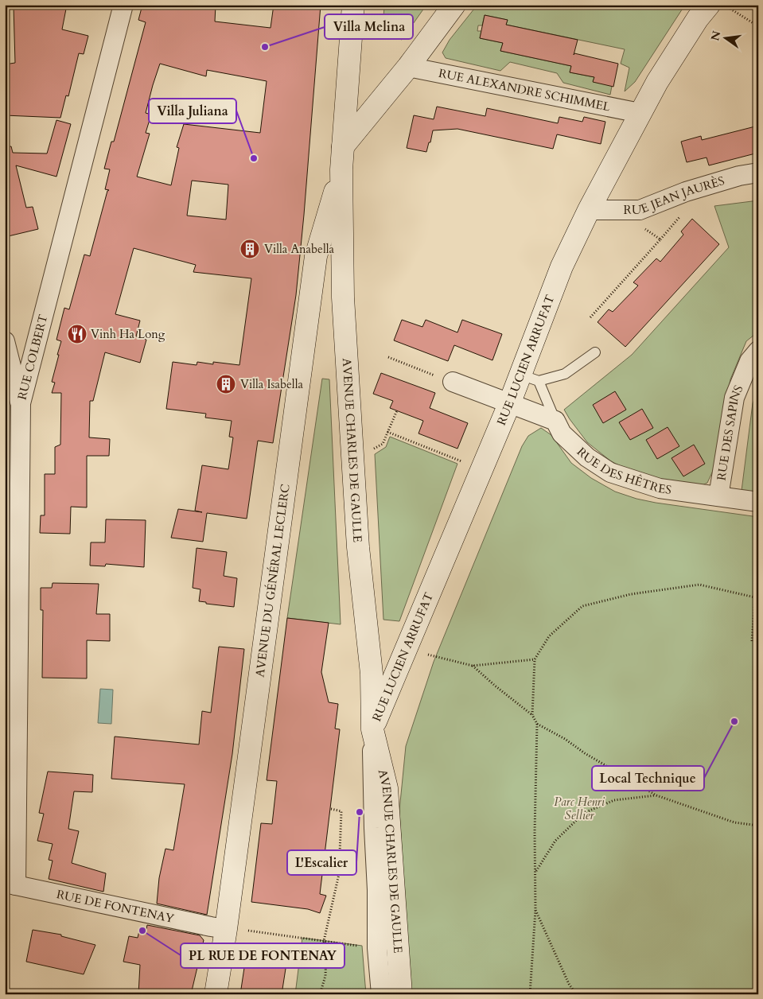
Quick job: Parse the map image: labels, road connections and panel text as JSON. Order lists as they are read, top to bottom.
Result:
{
  "streets": {
    "street": [
      "RUE ALEXANDRE SCHIMMEL",
      "RUE JEAN JAURÈS",
      "RUE COLBERT",
      "RUE LUCIEN ARRUFAT",
      "RUE DES SAPINS",
      "AVENUE CHARLES DE GAULLE",
      "RUE DES HÊTRES",
      "AVENUE DU GÉNÉRAL LECLERC",
      "RUE DE FONTENAY"
    ]
  },
  "crossings": [
    ["RUE ALEXANDRE SCHIMMEL", "RUE LUCIEN ARRUFAT"],
    ["RUE JEAN JAURÈS", "RUE LUCIEN ARRUFAT"],
    ["RUE COLBERT", "RUE DE FONTENAY"],
    ["RUE LUCIEN ARRUFAT", "AVENUE CHARLES DE GAULLE"],
    ["RUE DES SAPINS", "RUE DES HÊTRES"],
    ["AVENUE CHARLES DE GAULLE", "AVENUE DU GÉNÉRAL LECLERC"],
    ["AVENUE DU GÉNÉRAL LECLERC", "RUE DE FONTENAY"]
  ],
  "parks": ["Parc Henri Sellier"],
  "places": {
    "other": [
      "Villa Melina",
      "Villa Juliana",
      "Local Technique",
      "L'Escalier",
      "PL RUE DE FONTENAY"
    ],
    "building": ["Villa Anabella", "Villa Isabella"],
    "restaurant": ["Vinh Ha Long"]
  },
  "north": "left"
}
